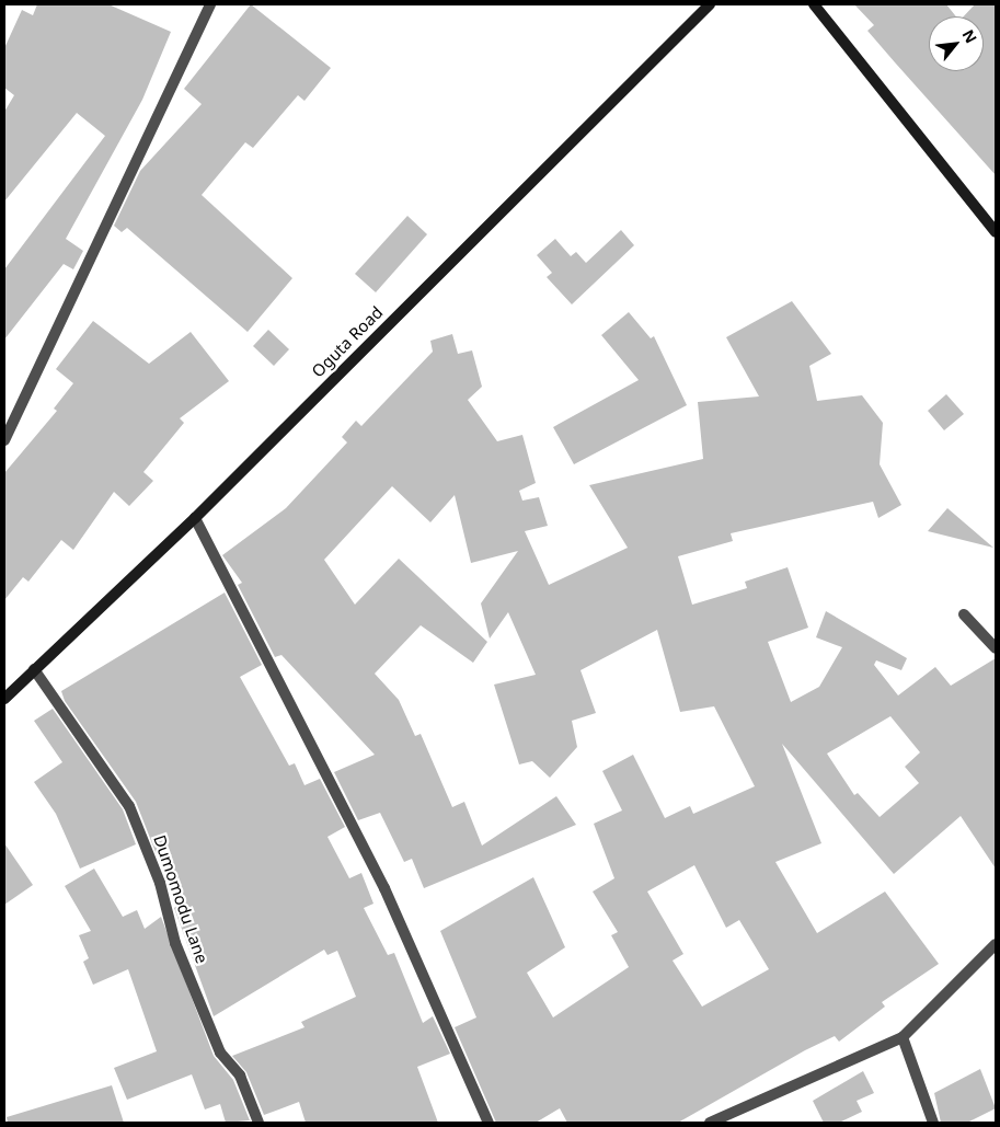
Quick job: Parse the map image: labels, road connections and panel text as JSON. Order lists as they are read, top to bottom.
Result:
{
  "streets": {
    "main road": ["Oguta Road"],
    "street": ["Dumomodu Lane"]
  },
  "crossings": [
    ["Oguta Road", "Dumomodu Lane"]
  ],
  "north": "top right"
}
